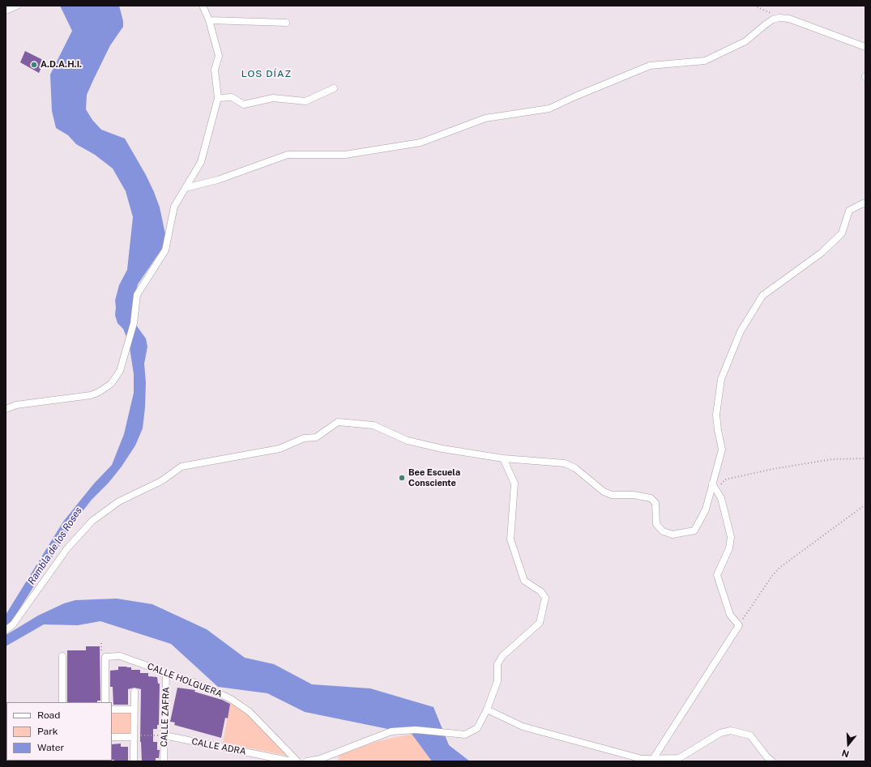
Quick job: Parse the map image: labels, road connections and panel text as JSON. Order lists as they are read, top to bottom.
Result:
{
  "streets": {
    "street": ["CALLE HOLGUERA", "CALLE ZAFRA", "CALLE ADRA"]
  },
  "crossings": [
    ["CALLE HOLGUERA", "CALLE ZAFRA"],
    ["CALLE ZAFRA", "CALLE ADRA"]
  ],
  "districts": ["LOS DÍAZ"],
  "water": ["Rambla de los Roses"],
  "places": ["A.D.A.H.I.", "Bee Escuela Consciente"],
  "legend": ["Road", "Park", "Water"],
  "north": "bottom"
}
